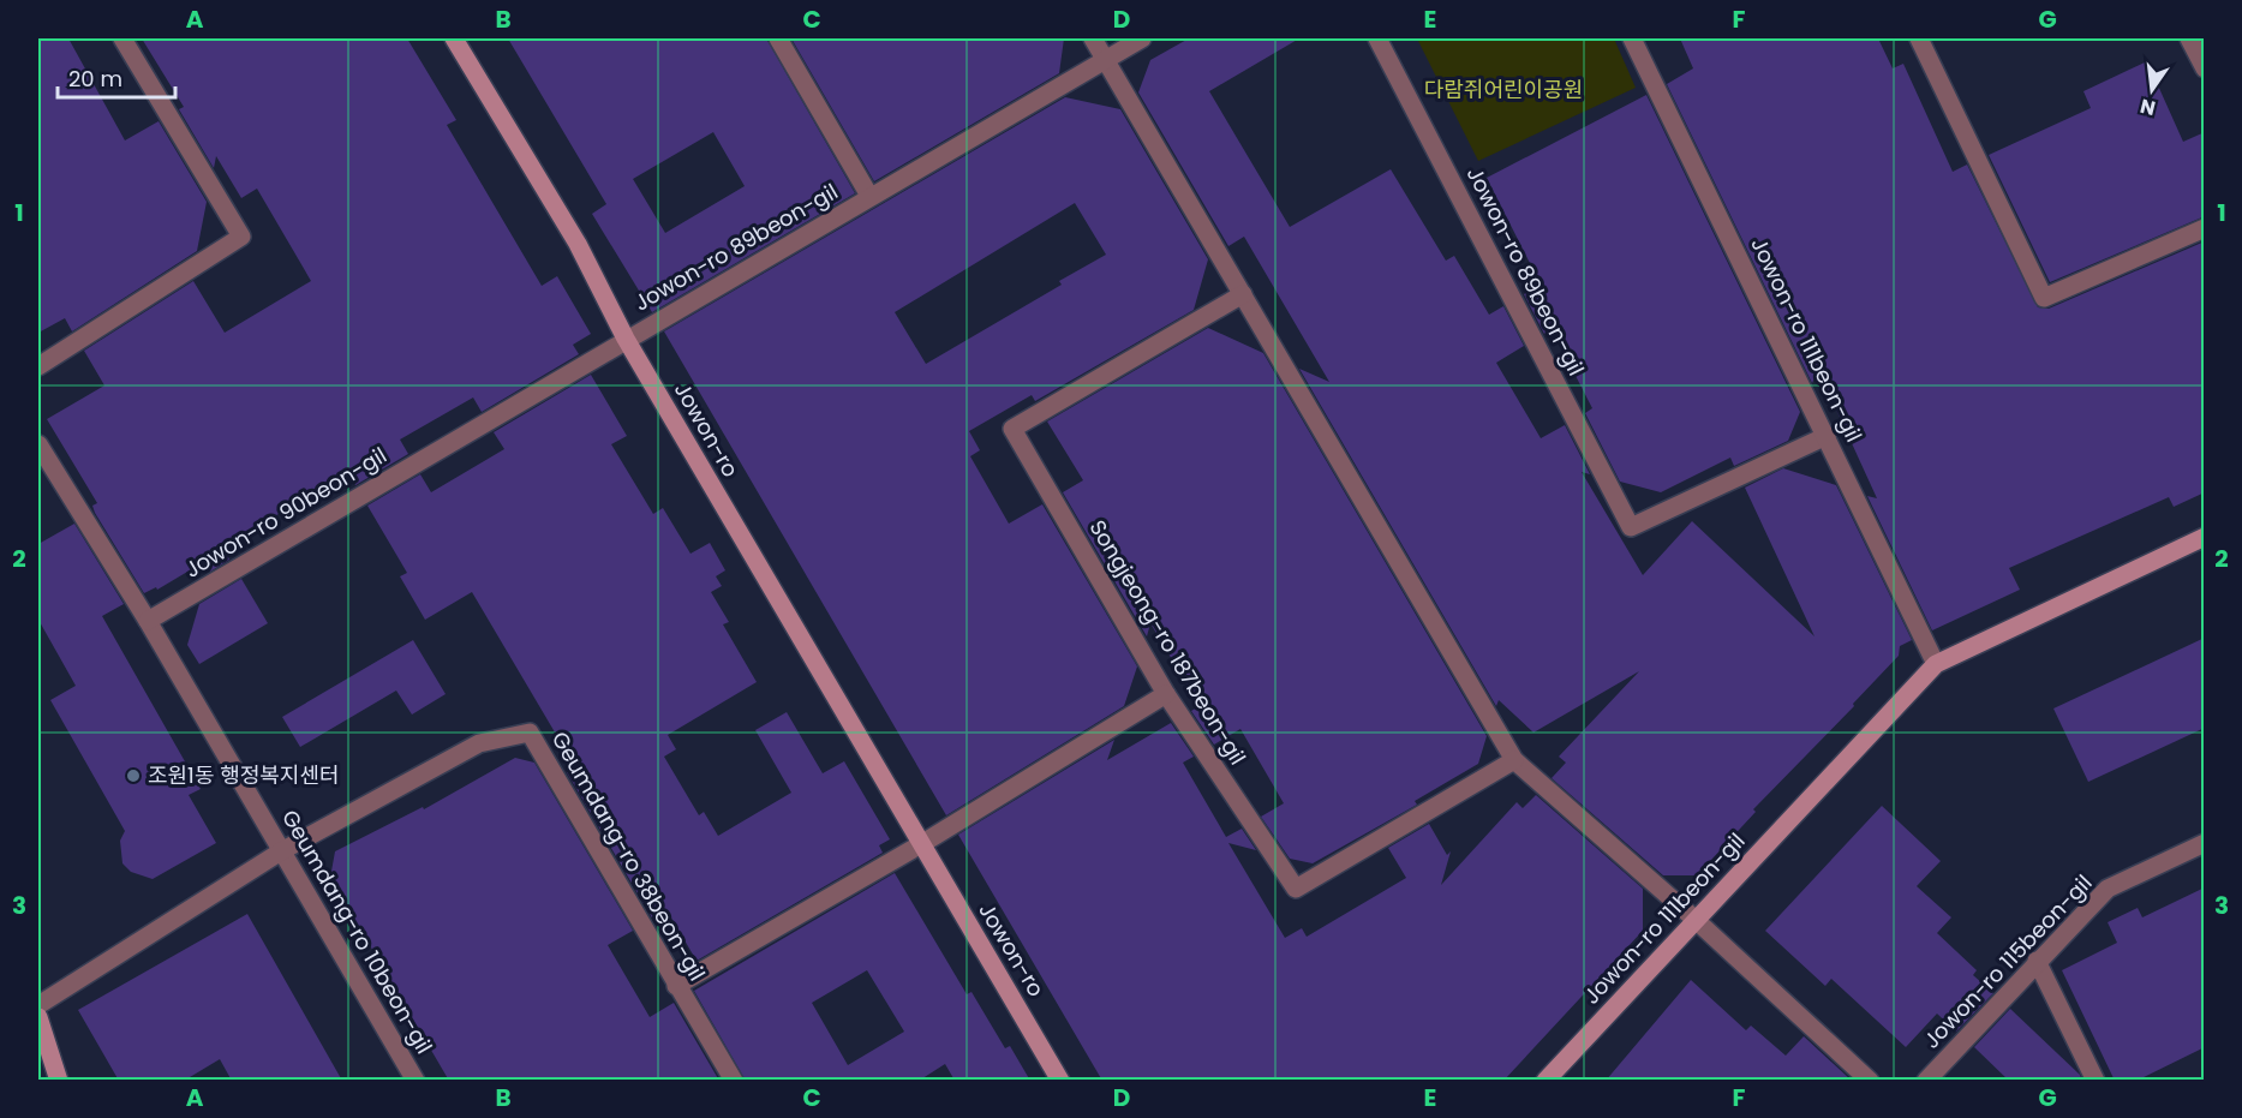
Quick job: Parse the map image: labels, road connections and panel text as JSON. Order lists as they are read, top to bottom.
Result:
{
  "streets": {
    "main road": ["Jowon-ro 111beon-gil", "Jowon-ro"],
    "street": [
      "Jowon-ro 89beon-gil",
      "Jowon-ro 90beon-gil",
      "Songjeong-ro 187beon-gil",
      "Geumdang-ro 38beon-gil",
      "Geumdang-ro 10beon-gil",
      "Jowon-ro 115beon-gil"
    ]
  },
  "crossings": [
    ["Jowon-ro 89beon-gil", "Jowon-ro 111beon-gil"],
    ["Jowon-ro 89beon-gil", "Jowon-ro"],
    ["Jowon-ro 89beon-gil", "Jowon-ro 90beon-gil"],
    ["Jowon-ro", "Jowon-ro 90beon-gil"],
    ["Jowon-ro 90beon-gil", "Geumdang-ro 10beon-gil"],
    ["Geumdang-ro 38beon-gil", "Geumdang-ro 10beon-gil"]
  ],
  "parks": ["다람쥐어린이공원"],
  "places": ["조원1동 행정복지센터"],
  "scale_bar": "20 m",
  "north": "bottom",
  "grid": {
    "columns": [
      "A",
      "B",
      "C",
      "D",
      "E",
      "F",
      "G"
    ],
    "rows": ["1", "2", "3"]
  }
}
